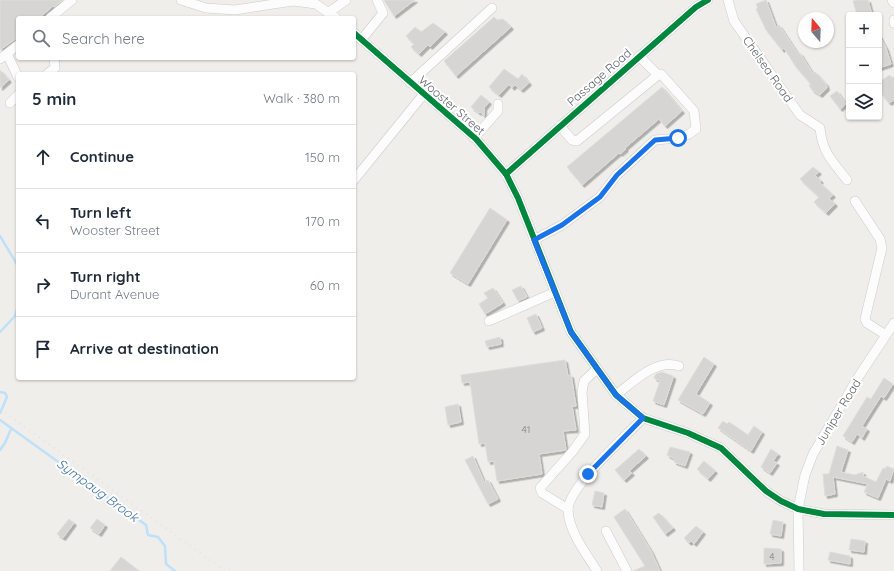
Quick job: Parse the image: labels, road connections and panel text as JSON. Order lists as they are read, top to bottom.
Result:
{
  "streets": {
    "street": [
      "Chelsea Road",
      "Passage Road",
      "Wooster Street",
      "Juniper Road"
    ]
  },
  "crossings": [
    ["Passage Road", "Wooster Street"],
    ["Wooster Street", "Juniper Road"]
  ],
  "water": ["Sympaug Brook"],
  "house_numbers": ["41", "4"],
  "north": "top",
  "page": {
    "map_buttons": ["+", "−"],
    "search": "Search here",
    "heading": ["5 min", "Walk · 380 m"],
    "list": [
      ["Continue", "150 m"],
      ["Turn left", "Wooster Street", "170 m"],
      ["Turn right", "Durant Avenue", "60 m"],
      "Arrive at destination"
    ]
  }
}
